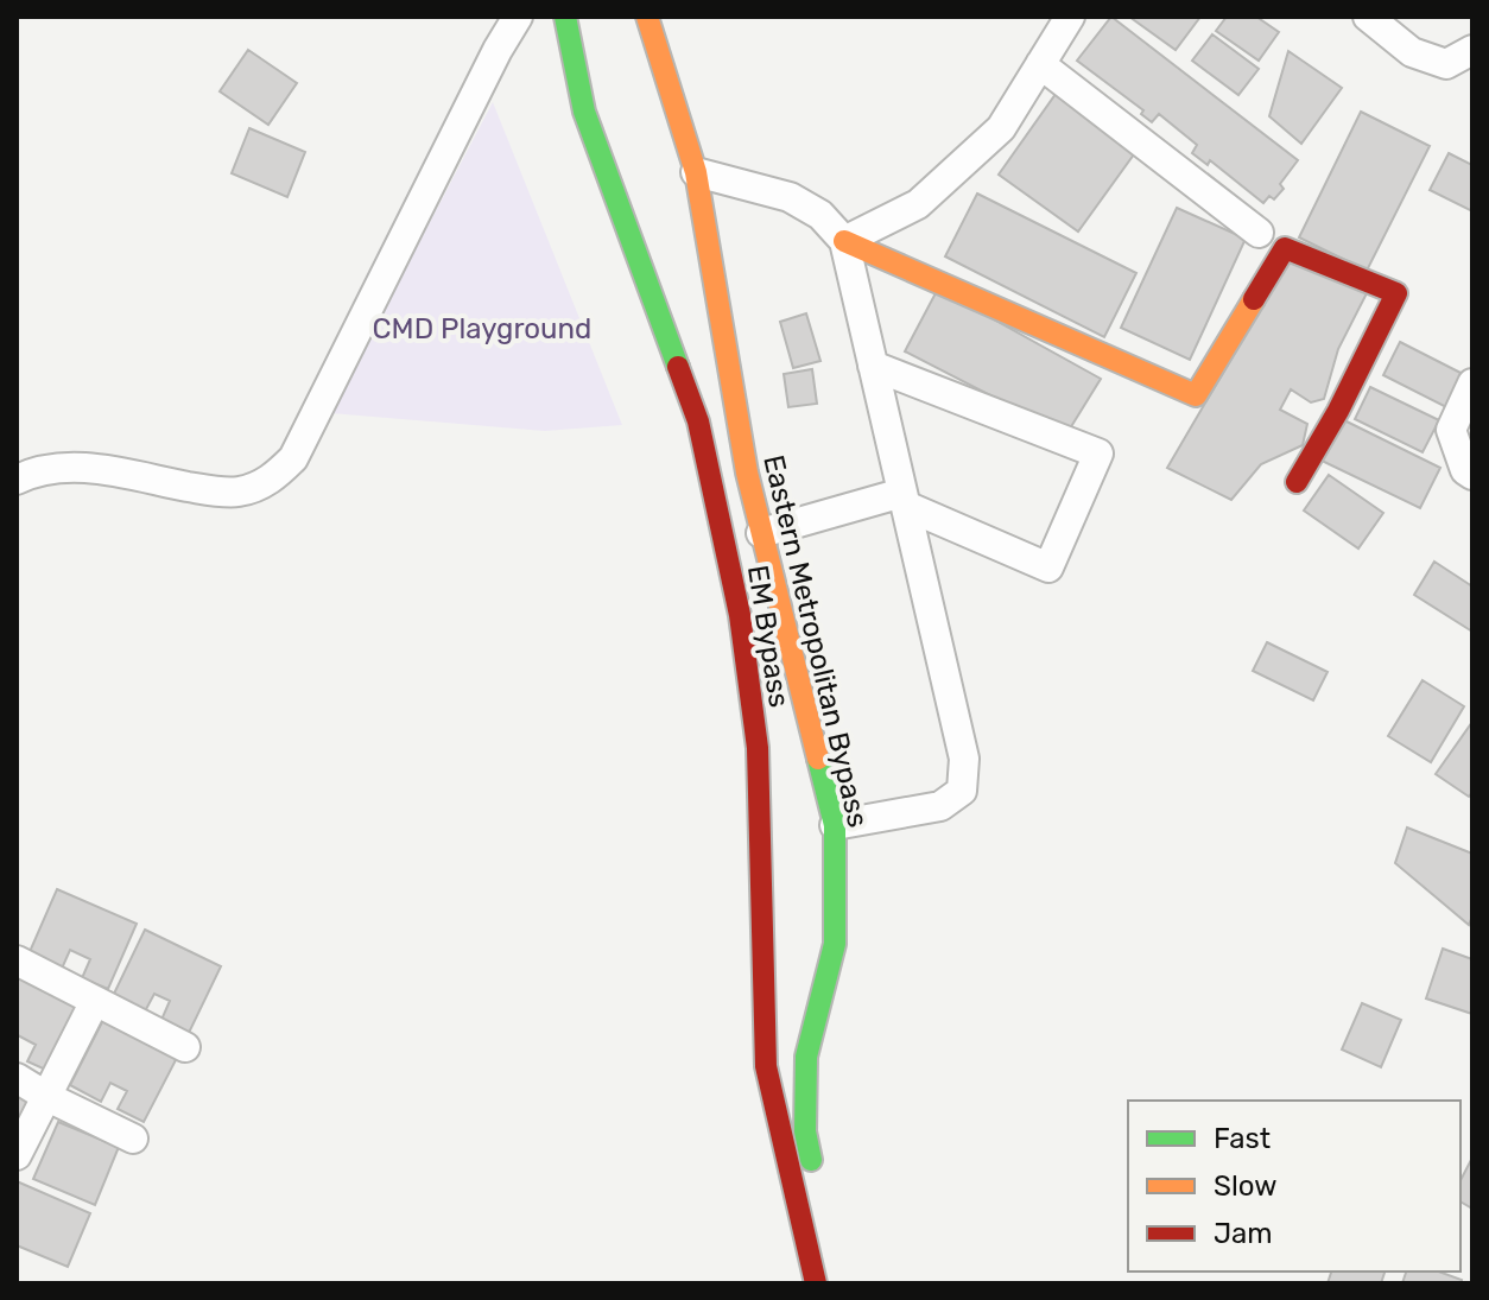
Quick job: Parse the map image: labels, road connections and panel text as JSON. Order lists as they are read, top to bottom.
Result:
{
  "streets": {
    "main road": ["EM Bypass", "Eastern Metropolitan Bypass"]
  },
  "parks": ["CMD Playground"],
  "legend": ["Fast", "Slow", "Jam"]
}
